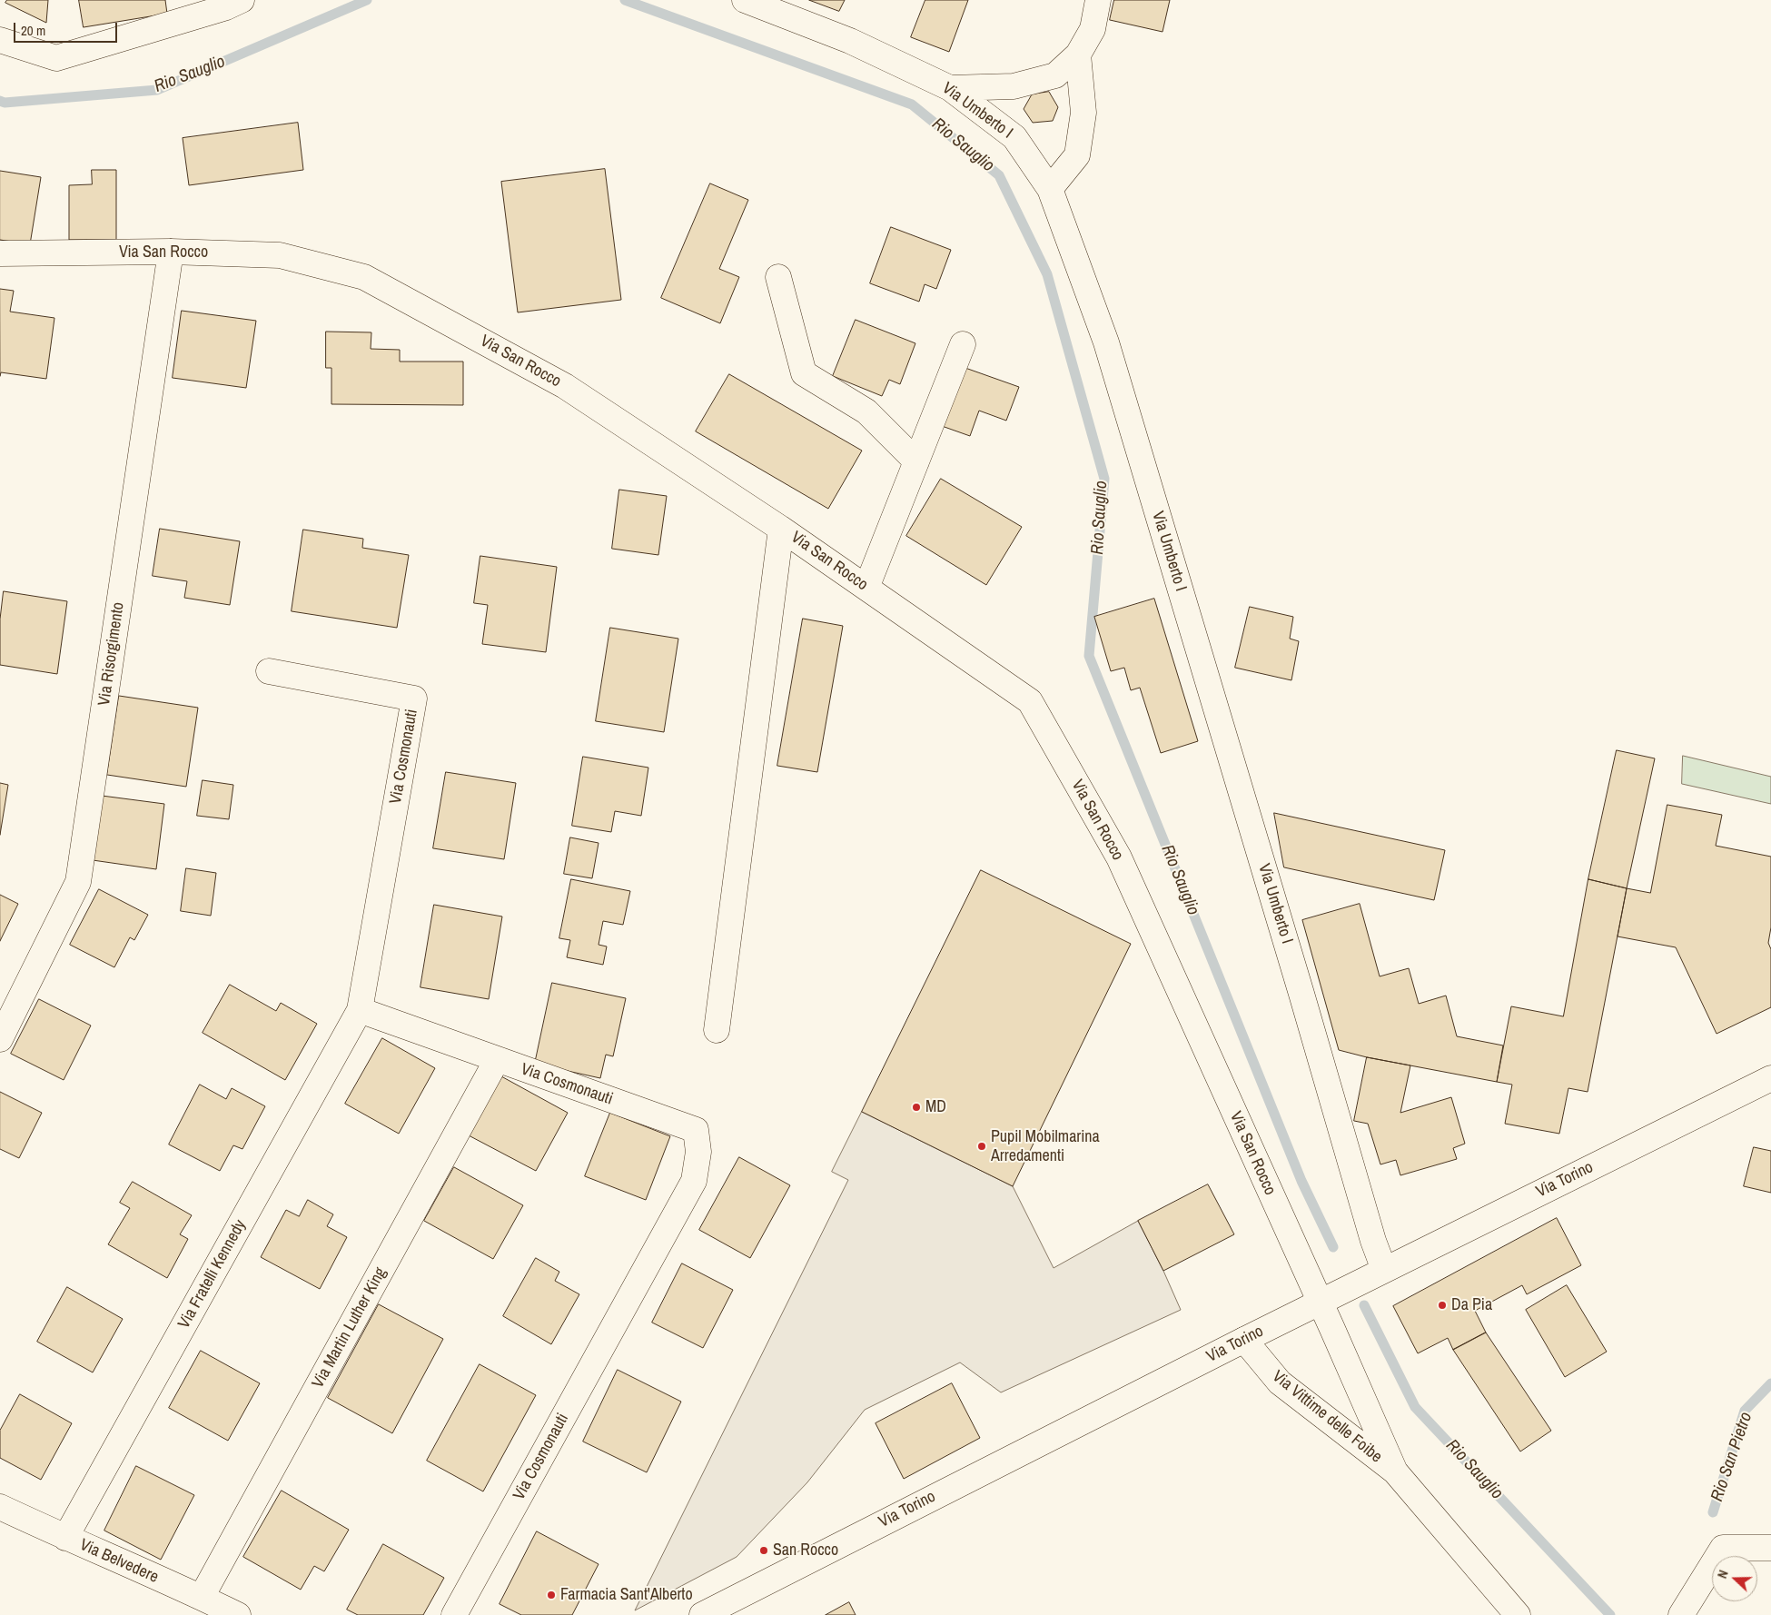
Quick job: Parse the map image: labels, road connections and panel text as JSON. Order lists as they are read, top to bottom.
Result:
{
  "streets": {
    "street": [
      "Via Umberto I",
      "Via San Rocco",
      "Via Risorgimento",
      "Via Cosmonauti",
      "Via Torino",
      "Via Fratelli Kennedy",
      "Via Martin Luther King",
      "Via Vittime delle Foibe",
      "Via Belvedere"
    ]
  },
  "crossings": [
    ["Via Umberto I", "Via Torino"],
    ["Via San Rocco", "Via Risorgimento"],
    ["Via San Rocco", "Via Torino"],
    ["Via San Rocco", "Via Vittime delle Foibe"],
    ["Via Cosmonauti", "Via Fratelli Kennedy"],
    ["Via Cosmonauti", "Via Martin Luther King"],
    ["Via Torino", "Via Vittime delle Foibe"],
    ["Via Fratelli Kennedy", "Via Belvedere"],
    ["Via Martin Luther King", "Via Belvedere"]
  ],
  "water": ["Rio Sauglio", "Rio San Pietro"],
  "places": [
    "MD",
    "Pupil Mobilmarina Arredamenti",
    "Da Pia",
    "San Rocco",
    "Farmacia Sant'Alberto"
  ],
  "scale_bar": "20 m",
  "north": "left"
}
